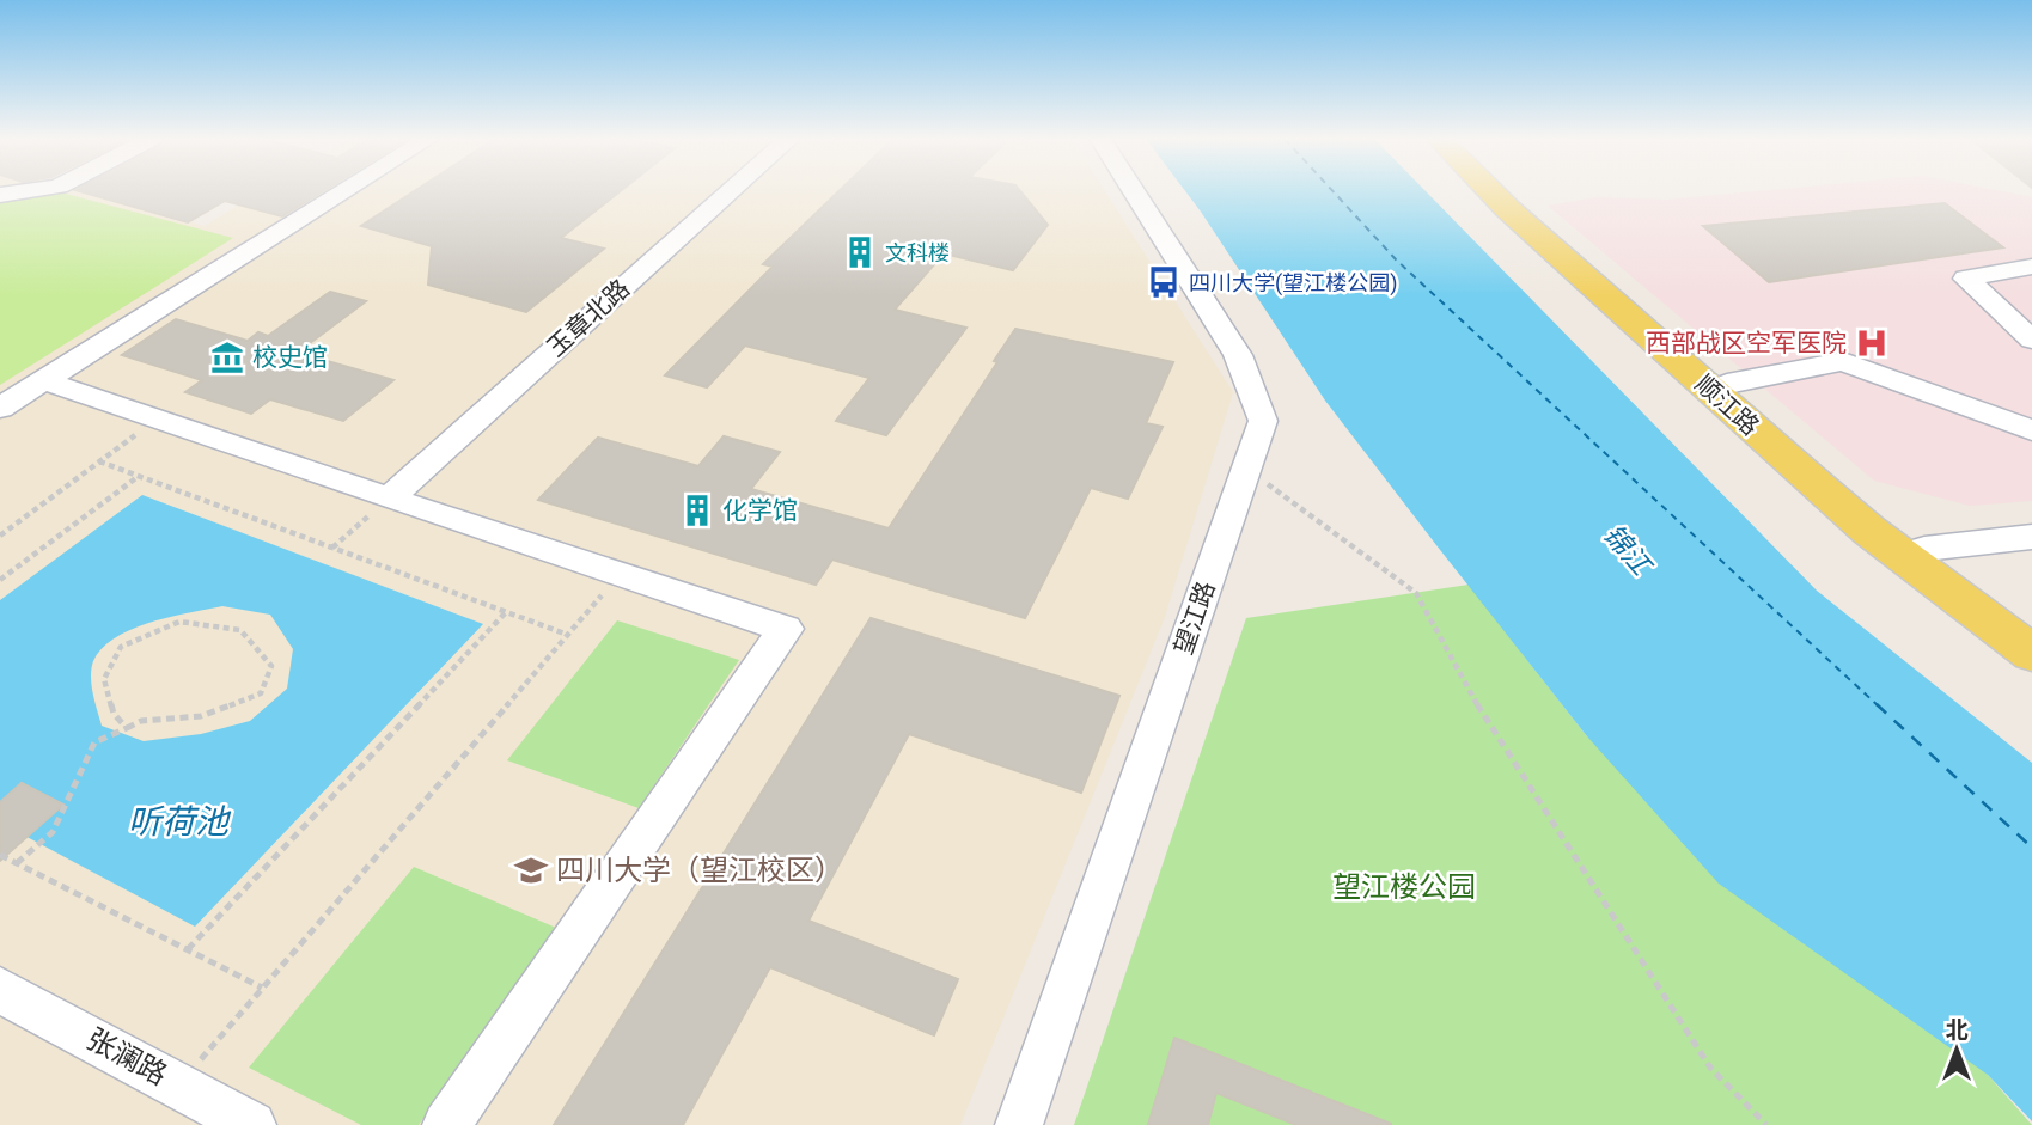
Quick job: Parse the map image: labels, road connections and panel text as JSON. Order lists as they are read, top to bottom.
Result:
{
  "streets": {
    "main road": ["顺江路"],
    "street": ["玉章北路", "望江路", "张澜路"]
  },
  "water": ["锦江", "听荷池"],
  "parks": ["望江楼公园"],
  "places": {
    "building": ["文科楼", "化学馆"],
    "bus stop": ["四川大学(望江楼公园)"],
    "hospital": ["西部战区空军医院"],
    "museum": ["校史馆"],
    "school or university": ["四川大学（望江校区）"]
  },
  "north": "top"
}
